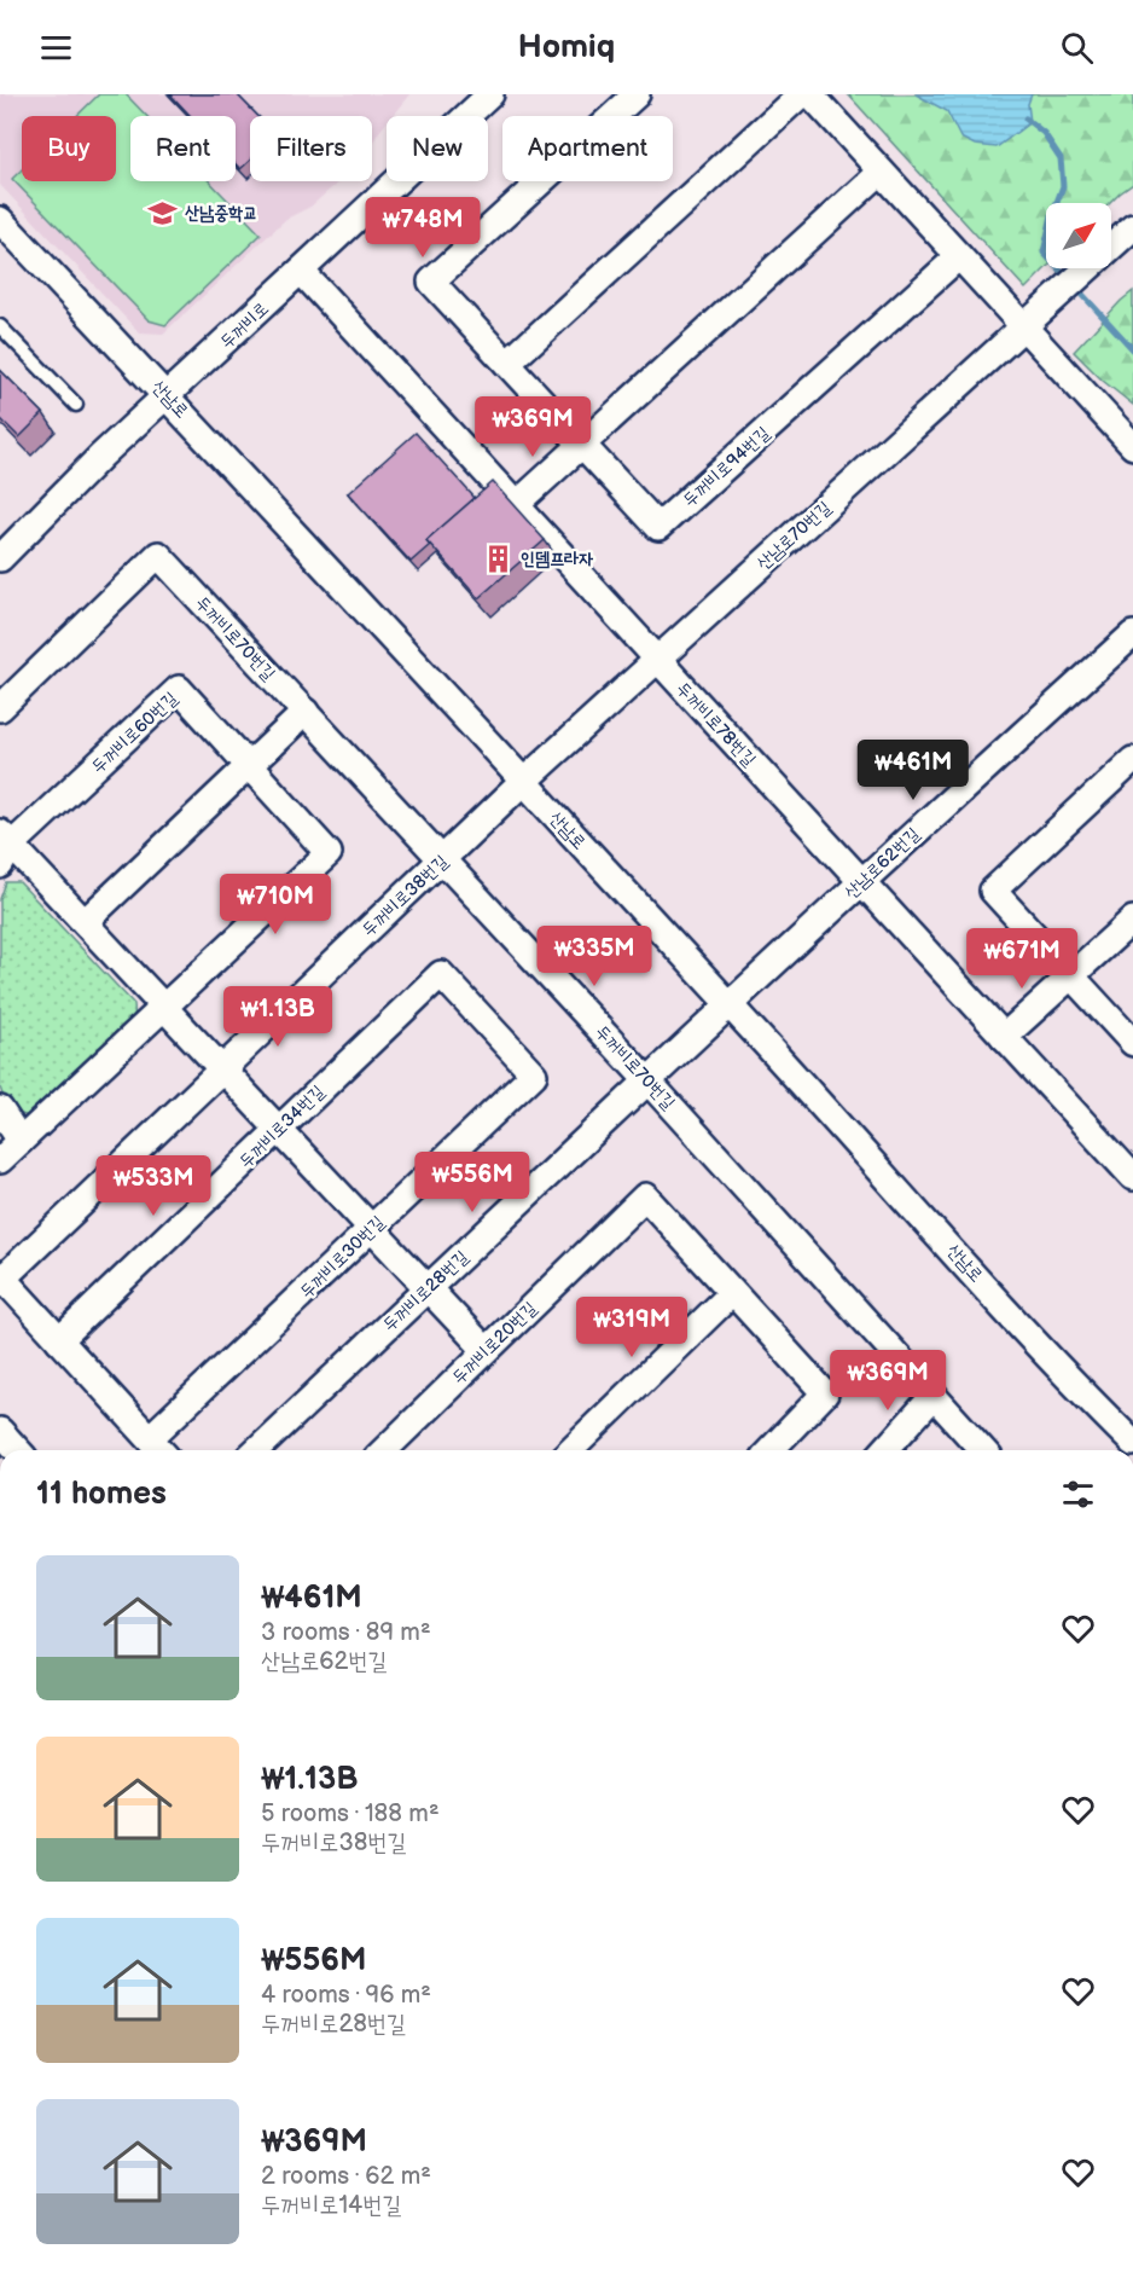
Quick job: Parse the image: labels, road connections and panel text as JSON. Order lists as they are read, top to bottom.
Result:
{
  "streets": {
    "street": [
      "두꺼비로",
      "산남로",
      "두꺼비로94번길",
      "산남로70번길",
      "두꺼비로70번길",
      "두꺼비로78번길",
      "두꺼비로60번길",
      "산남로62번길",
      "두꺼비로38번길",
      "두꺼비로34번길",
      "두꺼비로30번길",
      "두꺼비로28번길",
      "두꺼비로20번길"
    ]
  },
  "crossings": [
    ["두꺼비로", "산남로"],
    ["두꺼비로", "두꺼비로78번길"],
    ["산남로", "산남로70번길"],
    ["산남로", "산남로62번길"],
    ["산남로", "두꺼비로38번길"],
    ["산남로", "두꺼비로28번길"],
    ["산남로70번길", "두꺼비로78번길"],
    ["산남로70번길", "두꺼비로38번길"],
    ["두꺼비로70번길", "두꺼비로38번길"],
    ["두꺼비로70번길", "두꺼비로28번길"],
    ["두꺼비로78번길", "산남로62번길"],
    ["두꺼비로60번길", "두꺼비로38번길"],
    ["두꺼비로60번길", "두꺼비로34번길"],
    ["두꺼비로60번길", "두꺼비로30번길"],
    ["두꺼비로60번길", "두꺼비로28번길"],
    ["두꺼비로60번길", "두꺼비로20번길"],
    ["산남로62번길", "두꺼비로28번길"],
    ["두꺼비로34번길", "두꺼비로30번길"]
  ],
  "places": {
    "school or university": ["산남중학교"],
    "building": ["인뎀프라자"]
  },
  "north": "top right",
  "page": {
    "header": "Homiq",
    "chip": [
      "Buy",
      "Rent",
      "Filters",
      "New",
      "Apartment"
    ],
    "price": [
      "₩748M",
      "₩369M",
      "₩461M",
      "₩710M",
      "₩335M",
      "₩671M",
      "₩1.13B",
      "₩556M",
      "₩533M",
      "₩319M",
      "₩369M"
    ],
    "heading": "11 homes",
    "list": [
      {
        "name": "₩461M",
        "note": "3 rooms · 89 m² · 산남로62번길"
      },
      {
        "name": "₩1.13B",
        "note": "5 rooms · 188 m² · 두꺼비로38번길"
      },
      {
        "name": "₩556M",
        "note": "4 rooms · 96 m² · 두꺼비로28번길"
      },
      {
        "name": "₩369M",
        "note": "2 rooms · 62 m² · 두꺼비로14번길"
      }
    ]
  }
}
